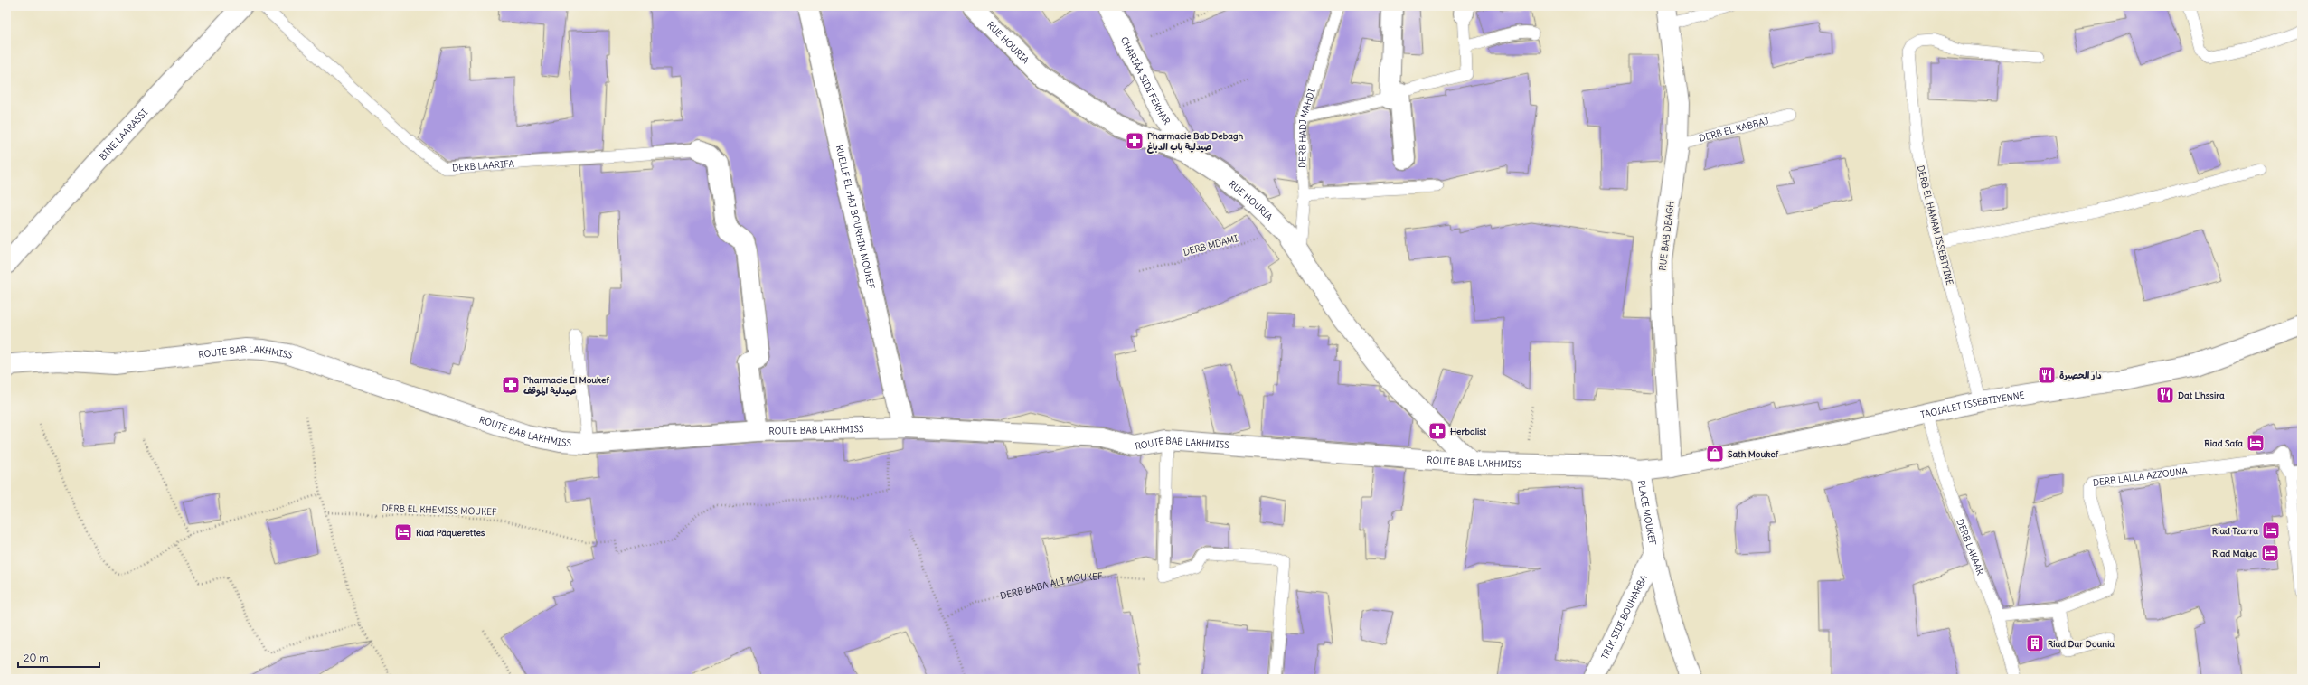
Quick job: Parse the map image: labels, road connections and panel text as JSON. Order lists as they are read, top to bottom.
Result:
{
  "streets": {
    "street": [
      "RUE HOURIA",
      "CHARIÂA SIDI FEKHAR",
      "BINE LAARASSI",
      "RUELLE EL HAJ BOURHIM MOUKEF",
      "RUE BAB DBAGH",
      "ROUTE BAB LAKHMISS",
      "TAOIALET ISSEBTIYENNE",
      "PLACE MOUKEF",
      "TRIK SIDI BOUHARBA"
    ],
    "lane": [
      "DERB HADJ MAHDI",
      "DERB EL KABBAJ",
      "DERB LAARIFA",
      "DERB EL HAMAM ISSEBTYINE",
      "DERB LALLA AZZOUNA",
      "DERB LAKAAR"
    ],
    "path": ["DERB MDAMI", "DERB EL KHEMISS MOUKEF", "DERB BABA ALI MOUKEF"]
  },
  "crossings": [
    ["RUE HOURIA", "CHARIÂA SIDI FEKHAR"],
    ["RUE HOURIA", "DERB HADJ MAHDI"],
    ["RUE HOURIA", "DERB MDAMI"],
    ["RUE HOURIA", "ROUTE BAB LAKHMISS"],
    ["DERB EL KABBAJ", "RUE BAB DBAGH"],
    ["RUELLE EL HAJ BOURHIM MOUKEF", "ROUTE BAB LAKHMISS"],
    ["DERB EL HAMAM ISSEBTYINE", "TAOIALET ISSEBTIYENNE"],
    ["RUE BAB DBAGH", "TAOIALET ISSEBTIYENNE"],
    ["ROUTE BAB LAKHMISS", "TAOIALET ISSEBTIYENNE"],
    ["ROUTE BAB LAKHMISS", "DERB EL KHEMISS MOUKEF"],
    ["ROUTE BAB LAKHMISS", "PLACE MOUKEF"],
    ["TAOIALET ISSEBTIYENNE", "PLACE MOUKEF"],
    ["TAOIALET ISSEBTIYENNE", "DERB LAKAAR"],
    ["DERB LALLA AZZOUNA", "DERB LAKAAR"],
    ["PLACE MOUKEF", "TRIK SIDI BOUHARBA"]
  ],
  "places": {
    "pharmacy": ["Pharmacie Bab Debagh صيدلية باب الدباغ", "Pharmacie El Moukef صيدلية الموقف", "Herbalist"],
    "restaurant": ["دار الحصيرة", "Dat L'hssira"],
    "hotel": [
      "Riad Safa",
      "Riad Tzarra",
      "Riad Pâquerettes",
      "Riad Maiya"
    ],
    "shop": ["Sath Moukef"],
    "building": ["Riad Dar Dounia"]
  },
  "scale_bar": "20 m"
}
